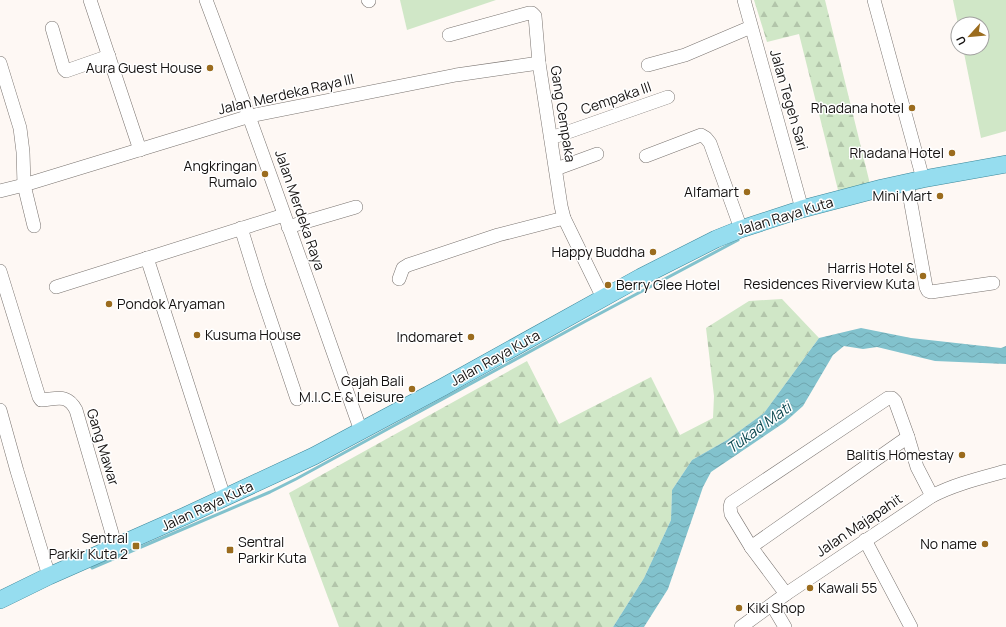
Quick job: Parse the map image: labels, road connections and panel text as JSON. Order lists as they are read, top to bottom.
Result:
{
  "streets": {
    "main road": ["Jalan Raya Kuta"],
    "street": [
      "Jalan Merdeka Raya III",
      "Cempaka III",
      "Jalan Tegeh Sari",
      "Gang Cempaka",
      "Jalan Merdeka Raya",
      "Gang Mawar",
      "Jalan Majapahit"
    ]
  },
  "crossings": [
    ["Jalan Merdeka Raya III", "Gang Cempaka"],
    ["Jalan Merdeka Raya III", "Jalan Merdeka Raya"],
    ["Cempaka III", "Gang Cempaka"],
    ["Jalan Tegeh Sari", "Jalan Raya Kuta"],
    ["Gang Cempaka", "Jalan Raya Kuta"],
    ["Jalan Merdeka Raya", "Jalan Raya Kuta"],
    ["Jalan Raya Kuta", "Gang Mawar"]
  ],
  "water": ["Tukad Mati"],
  "places": {
    "other": [
      "Aura Guest House",
      "Rhadana hotel",
      "Rhadana Hotel",
      "Angkringan Rumalo",
      "Alfamart",
      "Mini Mart",
      "Happy Buddha",
      "Harris Hotel & Residences Riverview Kuta",
      "Berry Glee Hotel",
      "Pondok Aryaman",
      "Kusuma House",
      "Indomaret",
      "Gajah Bali M.I.C.E & Leisure",
      "Balitis Homestay",
      "No name",
      "Kawali 55",
      "Kiki Shop"
    ],
    "transit": ["Sentral Parkir Kuta 2", "Sentral Parkir Kuta"]
  },
  "north": "bottom left"
}
